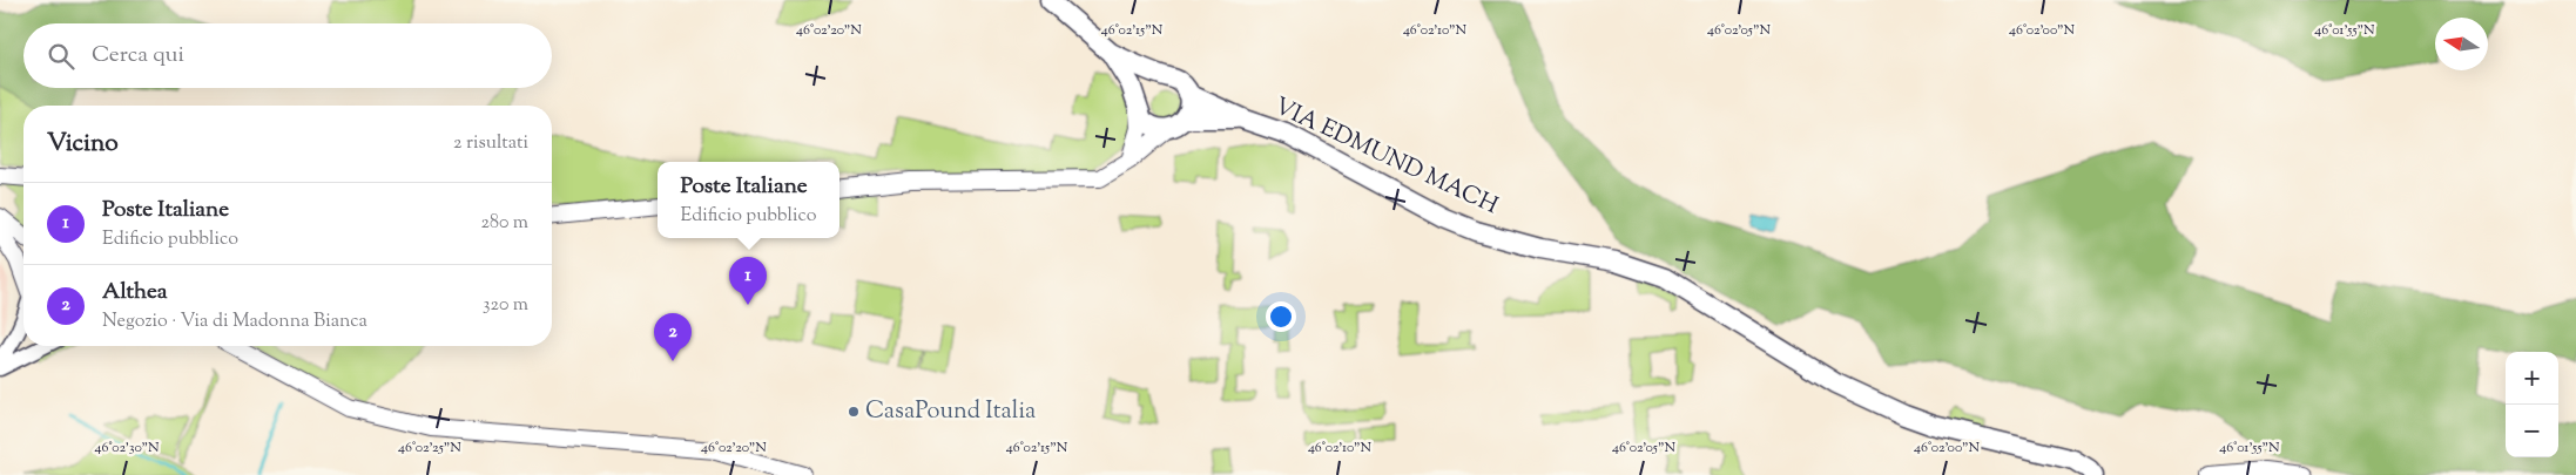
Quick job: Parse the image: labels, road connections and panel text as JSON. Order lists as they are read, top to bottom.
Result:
{
  "streets": {
    "main road": ["VIA EDMUND MACH"]
  },
  "places": ["CasaPound Italia"],
  "north": "left",
  "page": {
    "search": "Cerca qui",
    "heading": ["Vicino", "2 risultati"],
    "popup": ["Poste Italiane", "Edificio pubblico"],
    "list": [
      {
        "mark": "1",
        "name": "Poste Italiane",
        "note": "Edificio pubblico",
        "value": "280 m"
      },
      {
        "mark": "2",
        "name": "Althea",
        "note": "Negozio · Via di Madonna Bianca",
        "value": "320 m"
      }
    ],
    "pins": ["1", "2"],
    "map_buttons": ["+", "−"]
  },
  "coordinates": [
    "46°02'20\"N",
    "46°02'15\"N",
    "46°02'10\"N",
    "46°02'05\"N",
    "46°02'00\"N",
    "46°01'55\"N",
    "46°02'30\"N",
    "46°02'25\"N"
  ]
}
